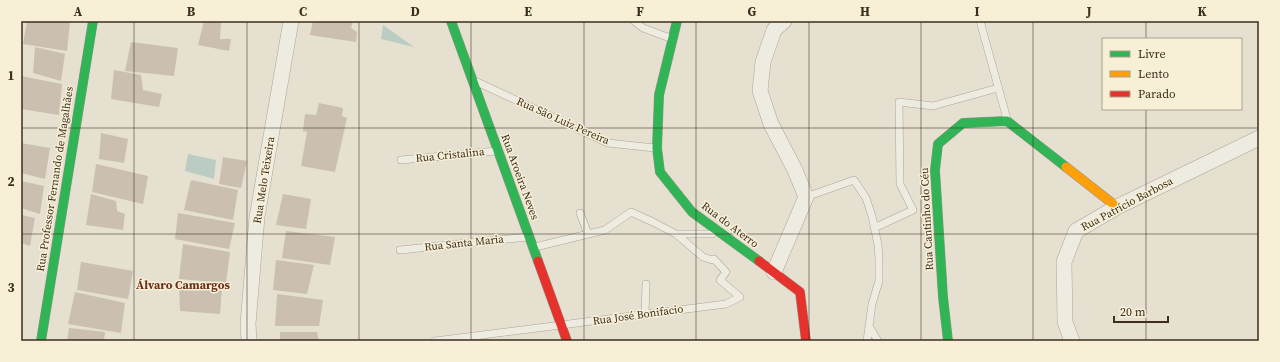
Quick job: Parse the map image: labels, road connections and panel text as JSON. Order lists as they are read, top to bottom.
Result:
{
  "streets": {
    "street": [
      "Rua Aroeira Neves",
      "Rua Professor Fernando de Magalhães",
      "Rua Melo Teixeira",
      "Rua Patrício Barbosa",
      "Rua Cantinho do Céu",
      "Rua do Aterro"
    ],
    "lane": [
      "Rua São Luiz Pereira",
      "Rua Cristalina",
      "Rua Santa Maria",
      "Rua José Bonifacio"
    ]
  },
  "crossings": [
    ["Rua São Luiz Pereira", "Rua Aroeira Neves"],
    ["Rua São Luiz Pereira", "Rua do Aterro"],
    ["Rua Cristalina", "Rua Aroeira Neves"],
    ["Rua Aroeira Neves", "Rua Santa Maria"],
    ["Rua Aroeira Neves", "Rua José Bonifacio"]
  ],
  "districts": ["Álvaro Camargos"],
  "legend": ["Livre", "Lento", "Parado"],
  "scale_bar": "20 m",
  "grid": {
    "columns": [
      "A",
      "B",
      "C",
      "D",
      "E",
      "F",
      "G",
      "H",
      "I",
      "J",
      "K"
    ],
    "rows": ["1", "2", "3"]
  }
}
